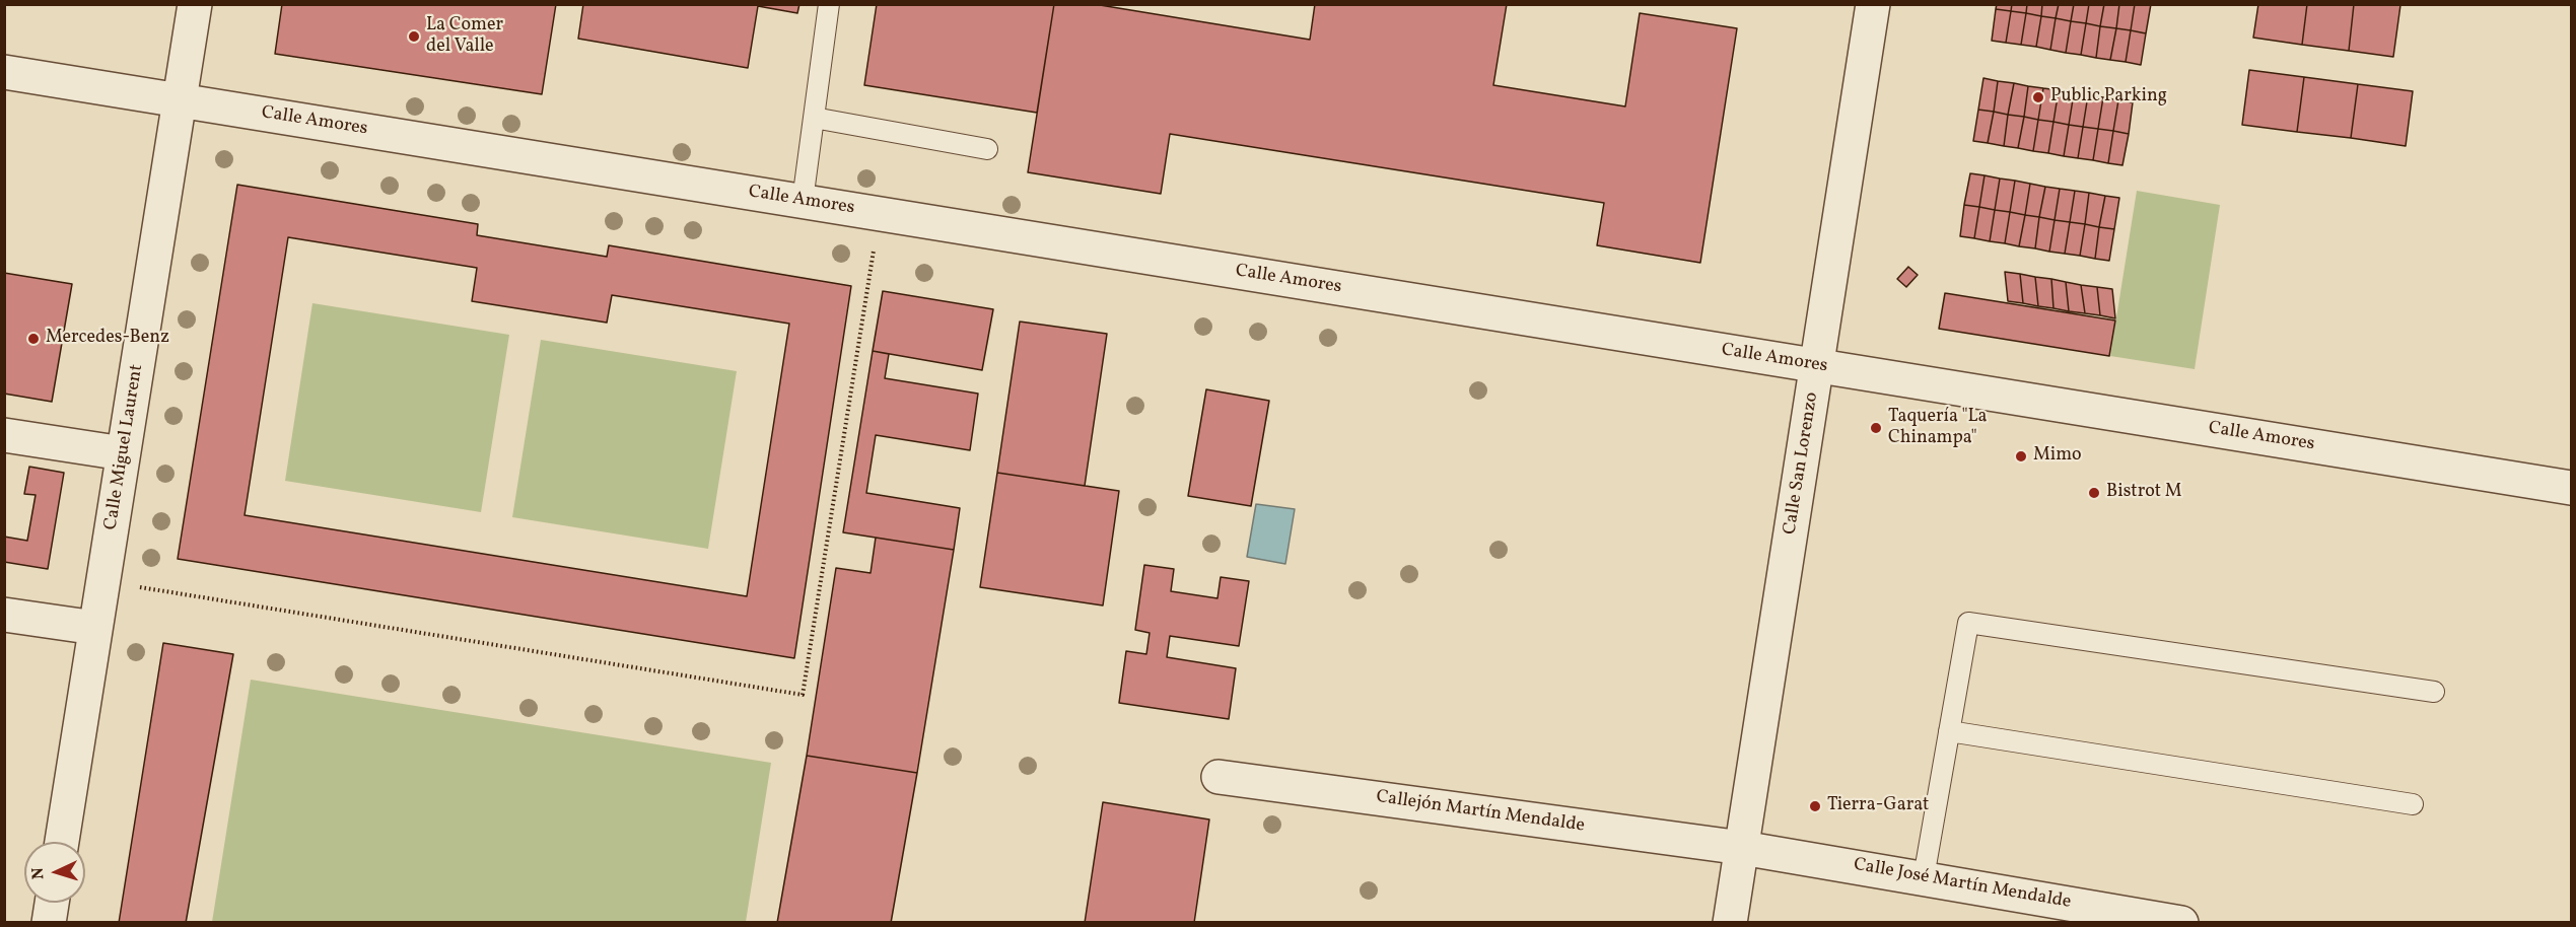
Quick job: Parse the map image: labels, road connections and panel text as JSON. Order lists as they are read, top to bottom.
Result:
{
  "streets": {
    "street": [
      "Calle Amores",
      "Calle Miguel Laurent",
      "Calle San Lorenzo",
      "Callejón Martín Mendalde",
      "Calle José Martín Mendalde"
    ]
  },
  "crossings": [
    ["Calle Amores", "Calle Miguel Laurent"],
    ["Calle Amores", "Calle San Lorenzo"],
    ["Calle San Lorenzo", "Callejón Martín Mendalde"],
    ["Calle San Lorenzo", "Calle José Martín Mendalde"],
    ["Callejón Martín Mendalde", "Calle José Martín Mendalde"]
  ],
  "places": [
    "La Comer del Valle",
    "Public Parking",
    "Mercedes-Benz",
    "Taquería \"La Chinampa\"",
    "Mimo",
    "Bistrot M",
    "Tierra-Garat"
  ],
  "north": "left"
}
